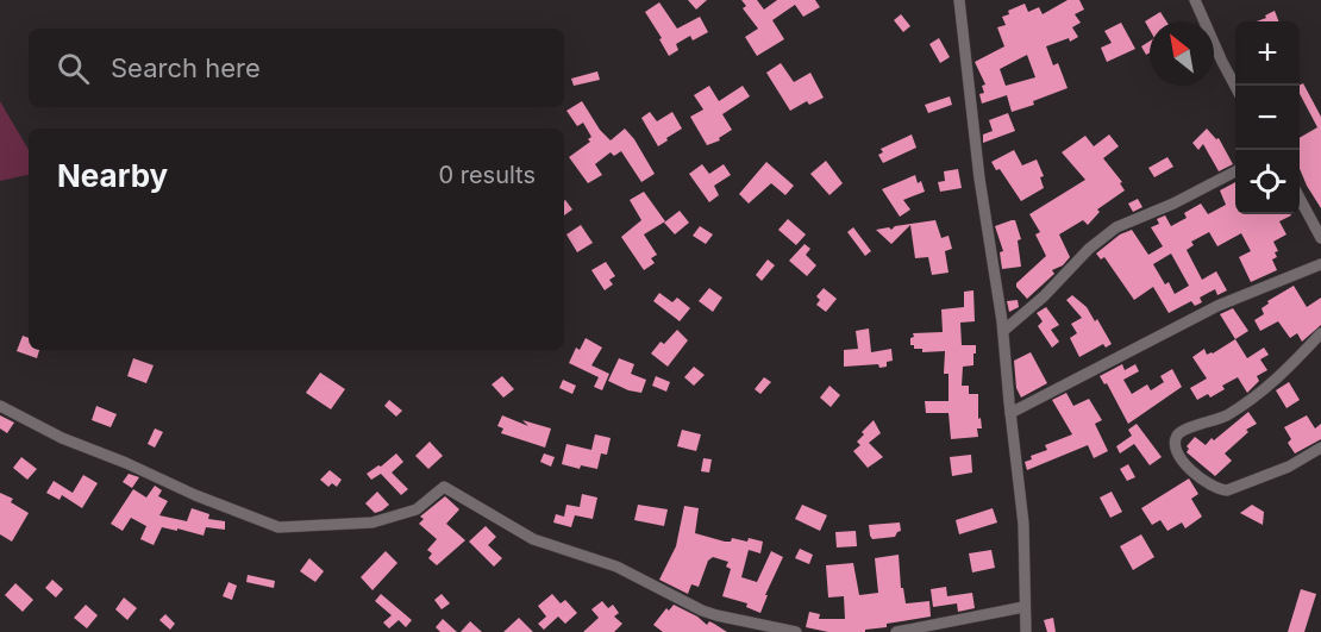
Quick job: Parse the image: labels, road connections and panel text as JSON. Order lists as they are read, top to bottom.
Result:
{
  "north": "top left",
  "page": {
    "map_buttons": ["+", "−"],
    "search": "Search here",
    "heading": ["Nearby", "0 results"]
  }
}
